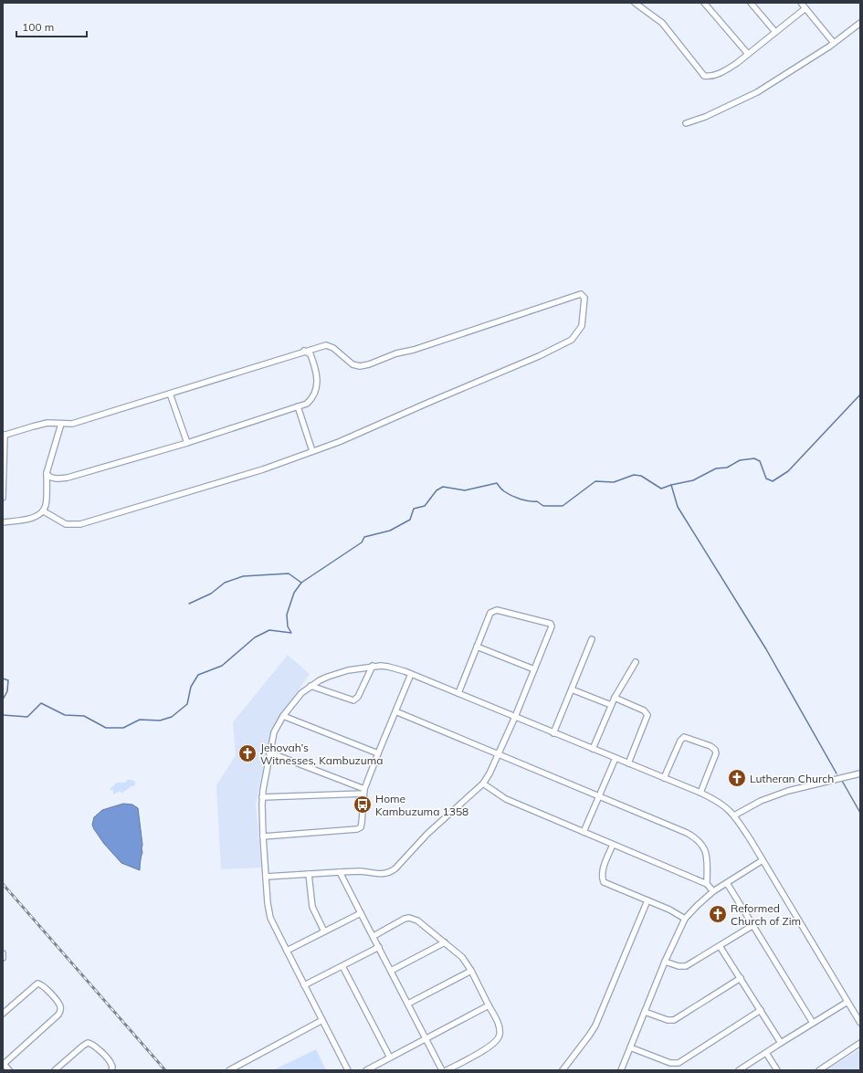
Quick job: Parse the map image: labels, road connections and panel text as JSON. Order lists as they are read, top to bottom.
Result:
{
  "places": {
    "church": ["Jehovah’s Witnesses, Kambuzuma", "Lutheran Church", "Reformed Church of Zim"],
    "bus stop": ["Home Kambuzuma 1358"]
  },
  "scale_bar": "100 m"
}
